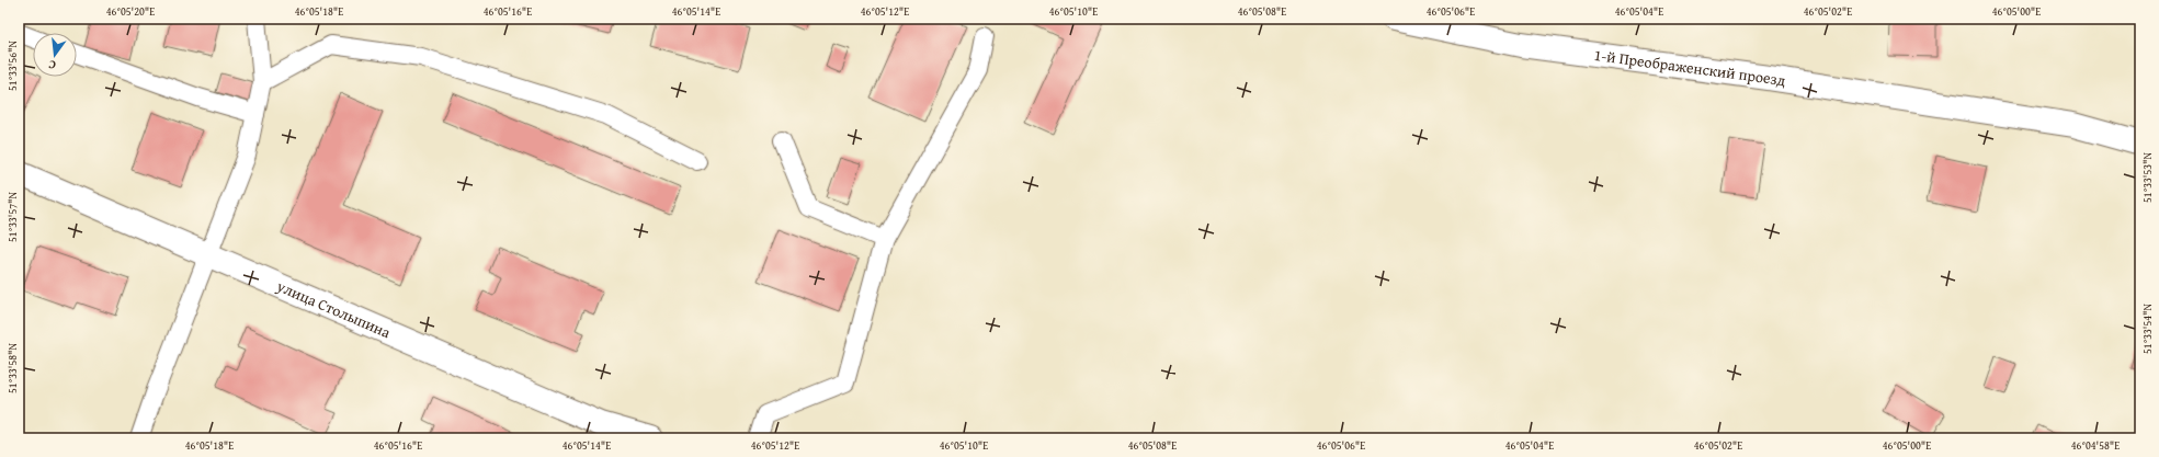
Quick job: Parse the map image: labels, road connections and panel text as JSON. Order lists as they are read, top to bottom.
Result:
{
  "streets": {
    "street": ["1-й Преображенский проезд", "улица Столыпина"]
  },
  "north": "bottom",
  "coordinates": [
    "46°05'20\"E",
    "46°05'18\"E",
    "46°05'16\"E",
    "46°05'14\"E",
    "46°05'12\"E",
    "46°05'10\"E",
    "46°05'08\"E",
    "46°05'06\"E",
    "46°05'04\"E",
    "46°05'02\"E",
    "46°05'00\"E",
    "51°33'56\"N",
    "51°33'53\"N",
    "51°33'57\"N",
    "51°33'54\"N",
    "51°33'58\"N",
    "46°04'58\"E"
  ]
}
